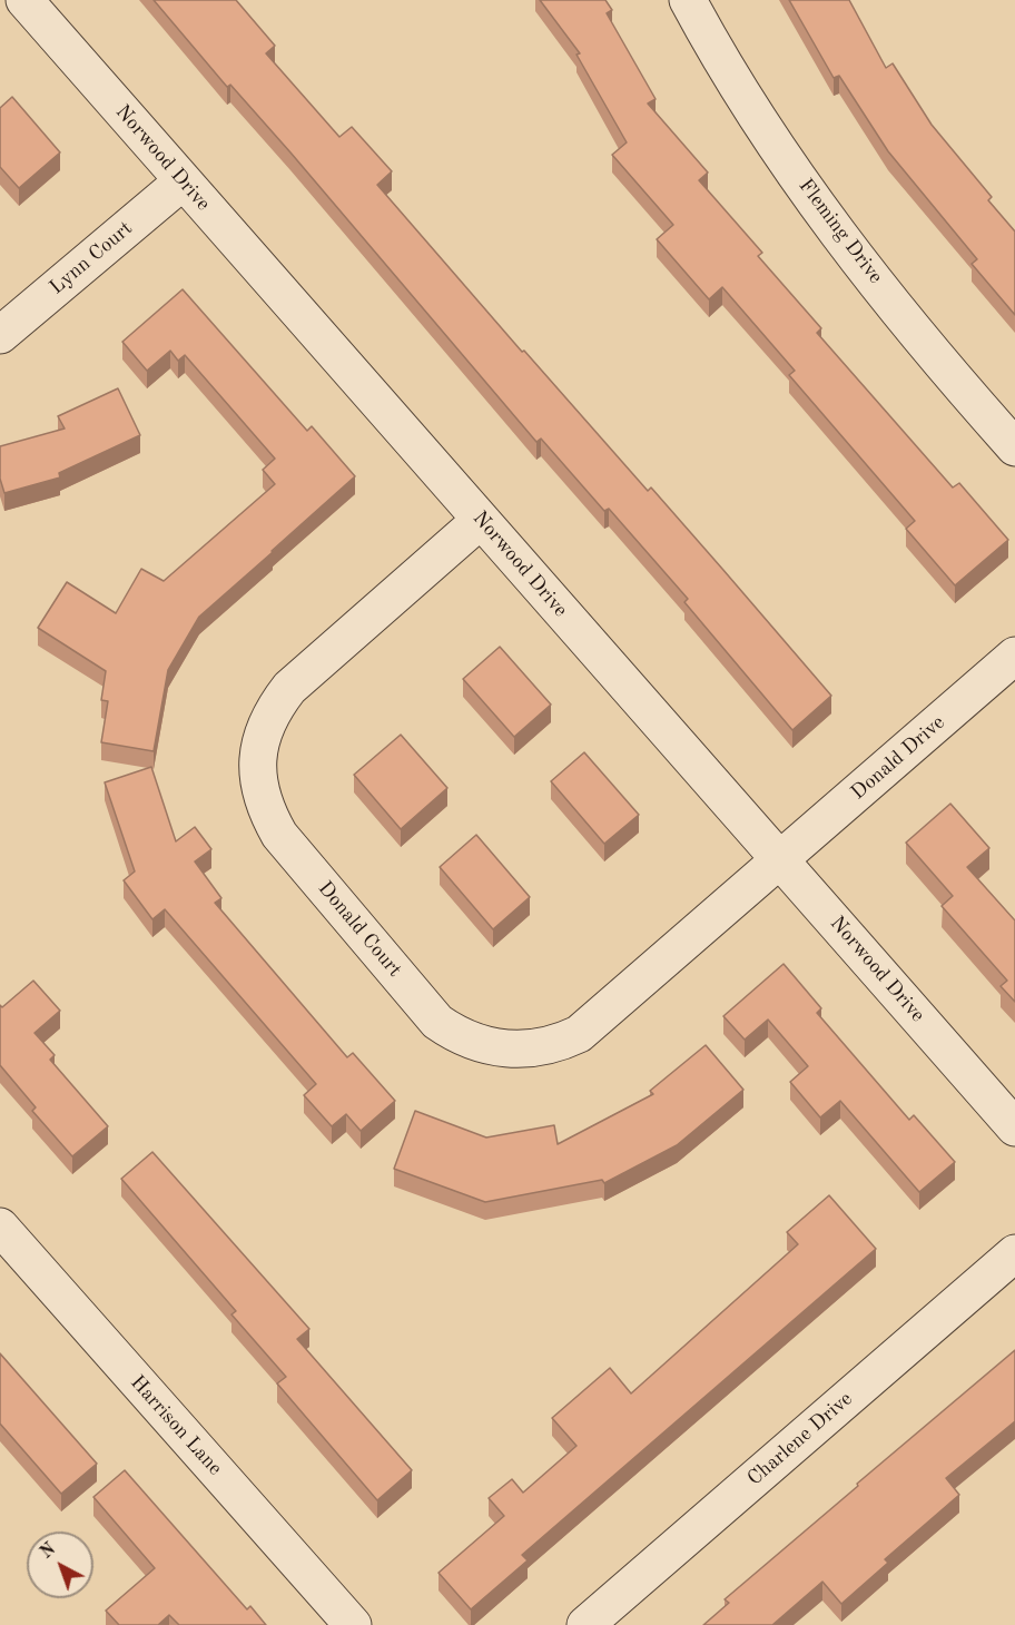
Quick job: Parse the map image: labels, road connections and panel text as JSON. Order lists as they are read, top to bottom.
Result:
{
  "streets": {
    "street": [
      "Norwood Drive",
      "Fleming Drive",
      "Lynn Court",
      "Donald Drive",
      "Donald Court",
      "Harrison Lane",
      "Charlene Drive"
    ]
  },
  "crossings": [
    ["Norwood Drive", "Lynn Court"],
    ["Norwood Drive", "Donald Drive"],
    ["Norwood Drive", "Donald Court"],
    ["Donald Drive", "Donald Court"]
  ],
  "north": "top left"
}
